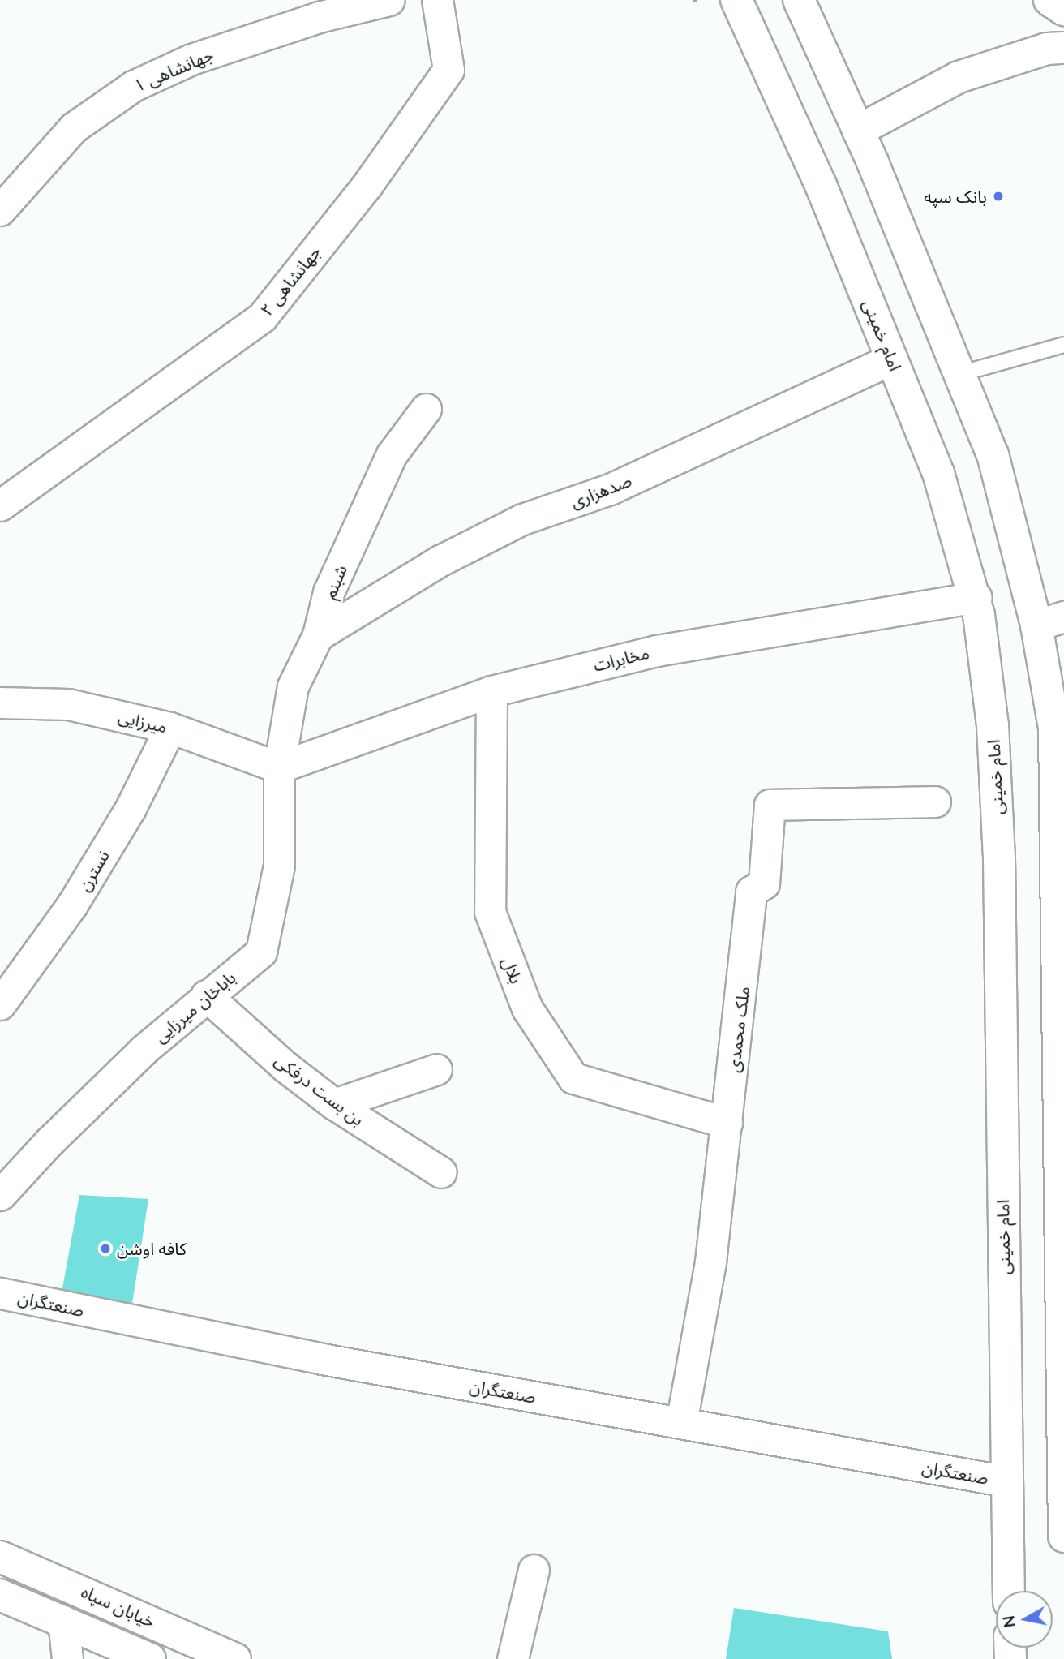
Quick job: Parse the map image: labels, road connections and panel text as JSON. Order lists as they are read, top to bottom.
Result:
{
  "streets": {
    "main road": ["امام خمینی", "خیابان سپاه"],
    "street": [
      "جهانشاهی ۱",
      "جهانشاهی ۲",
      "صدهزاری",
      "شبنم",
      "مخابرات",
      "میرزایی",
      "نسترن",
      "بلال",
      "باباخان میرزایی",
      "ملک محمدی",
      "بن بست درفکی",
      "صنعتگران"
    ]
  },
  "crossings": [
    ["امام خمینی", "صدهزاری"],
    ["امام خمینی", "مخابرات"],
    ["امام خمینی", "صنعتگران"],
    ["صدهزاری", "شبنم"],
    ["شبنم", "مخابرات"],
    ["شبنم", "میرزایی"],
    ["شبنم", "باباخان میرزایی"],
    ["مخابرات", "میرزایی"],
    ["مخابرات", "بلال"],
    ["مخابرات", "باباخان میرزایی"],
    ["میرزایی", "نسترن"],
    ["میرزایی", "باباخان میرزایی"],
    ["بلال", "ملک محمدی"],
    ["باباخان میرزایی", "بن بست درفکی"],
    ["ملک محمدی", "صنعتگران"]
  ],
  "places": ["بانک سپه", "کافه اوشن"],
  "north": "left"
}
